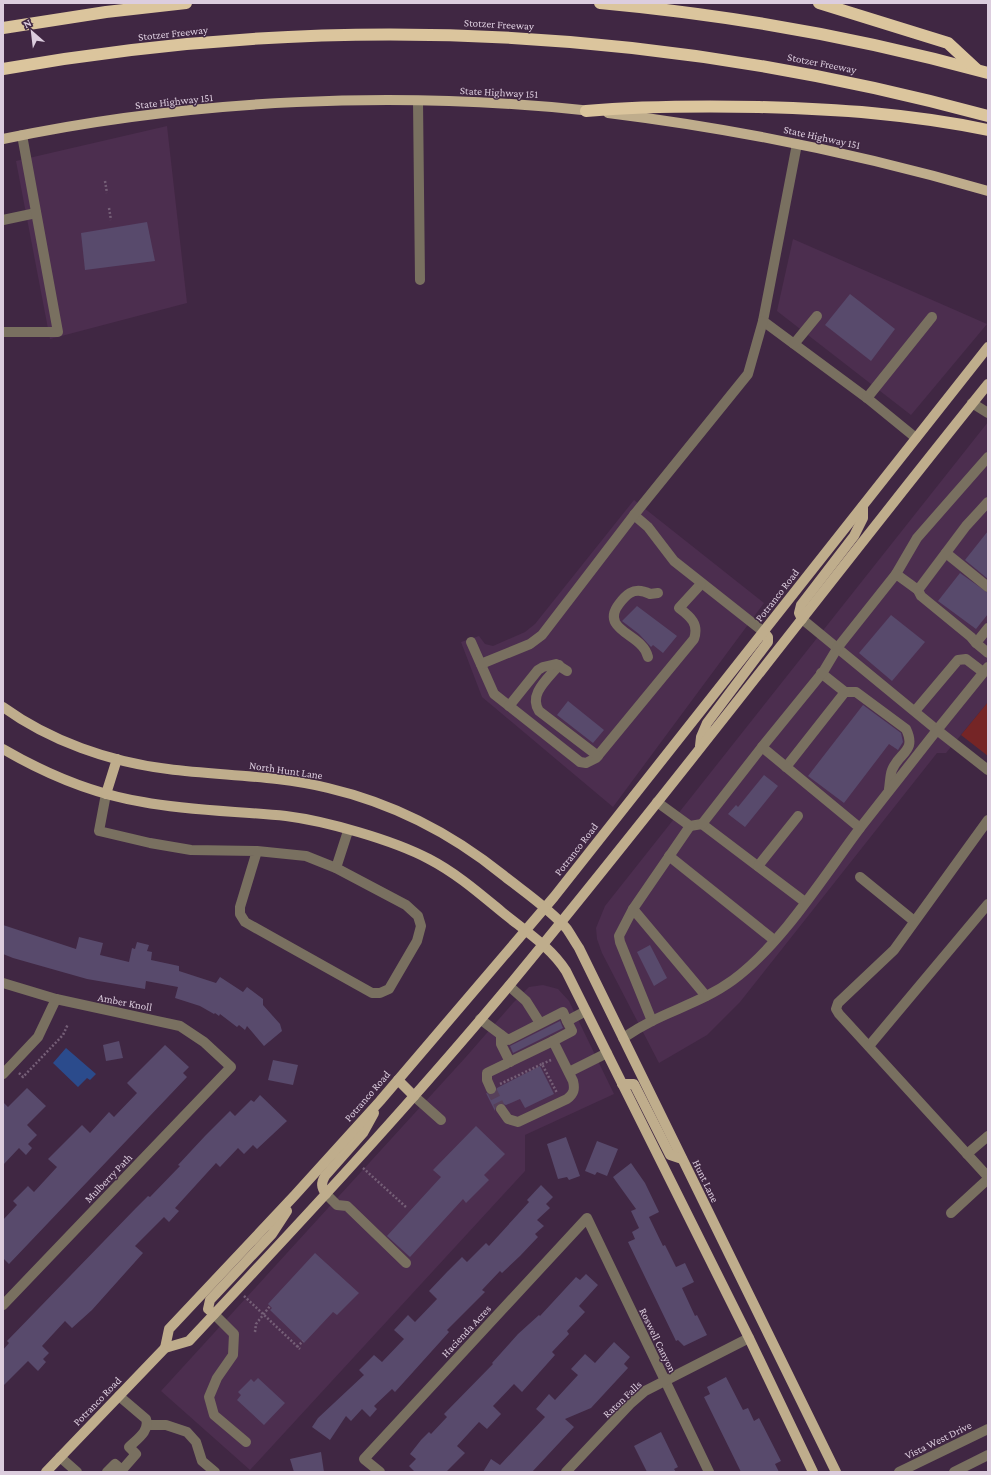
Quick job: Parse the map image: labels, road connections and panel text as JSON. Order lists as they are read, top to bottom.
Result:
{
  "streets": {
    "highway": ["Stotzer Freeway"],
    "main road": [
      "State Highway 151",
      "Potranco Road",
      "North Hunt Lane",
      "Hunt Lane"
    ],
    "street": [
      "Amber Knoll",
      "Mulberry Path",
      "Hacienda Acres",
      "Roswell Canyon",
      "Raton Falls",
      "Vista West Drive"
    ]
  },
  "crossings": [
    ["Potranco Road", "North Hunt Lane"],
    ["Potranco Road", "Hunt Lane"],
    ["North Hunt Lane", "Hunt Lane"],
    ["Amber Knoll", "Mulberry Path"],
    ["Hacienda Acres", "Roswell Canyon"],
    ["Roswell Canyon", "Raton Falls"]
  ],
  "north": "top left"
}
